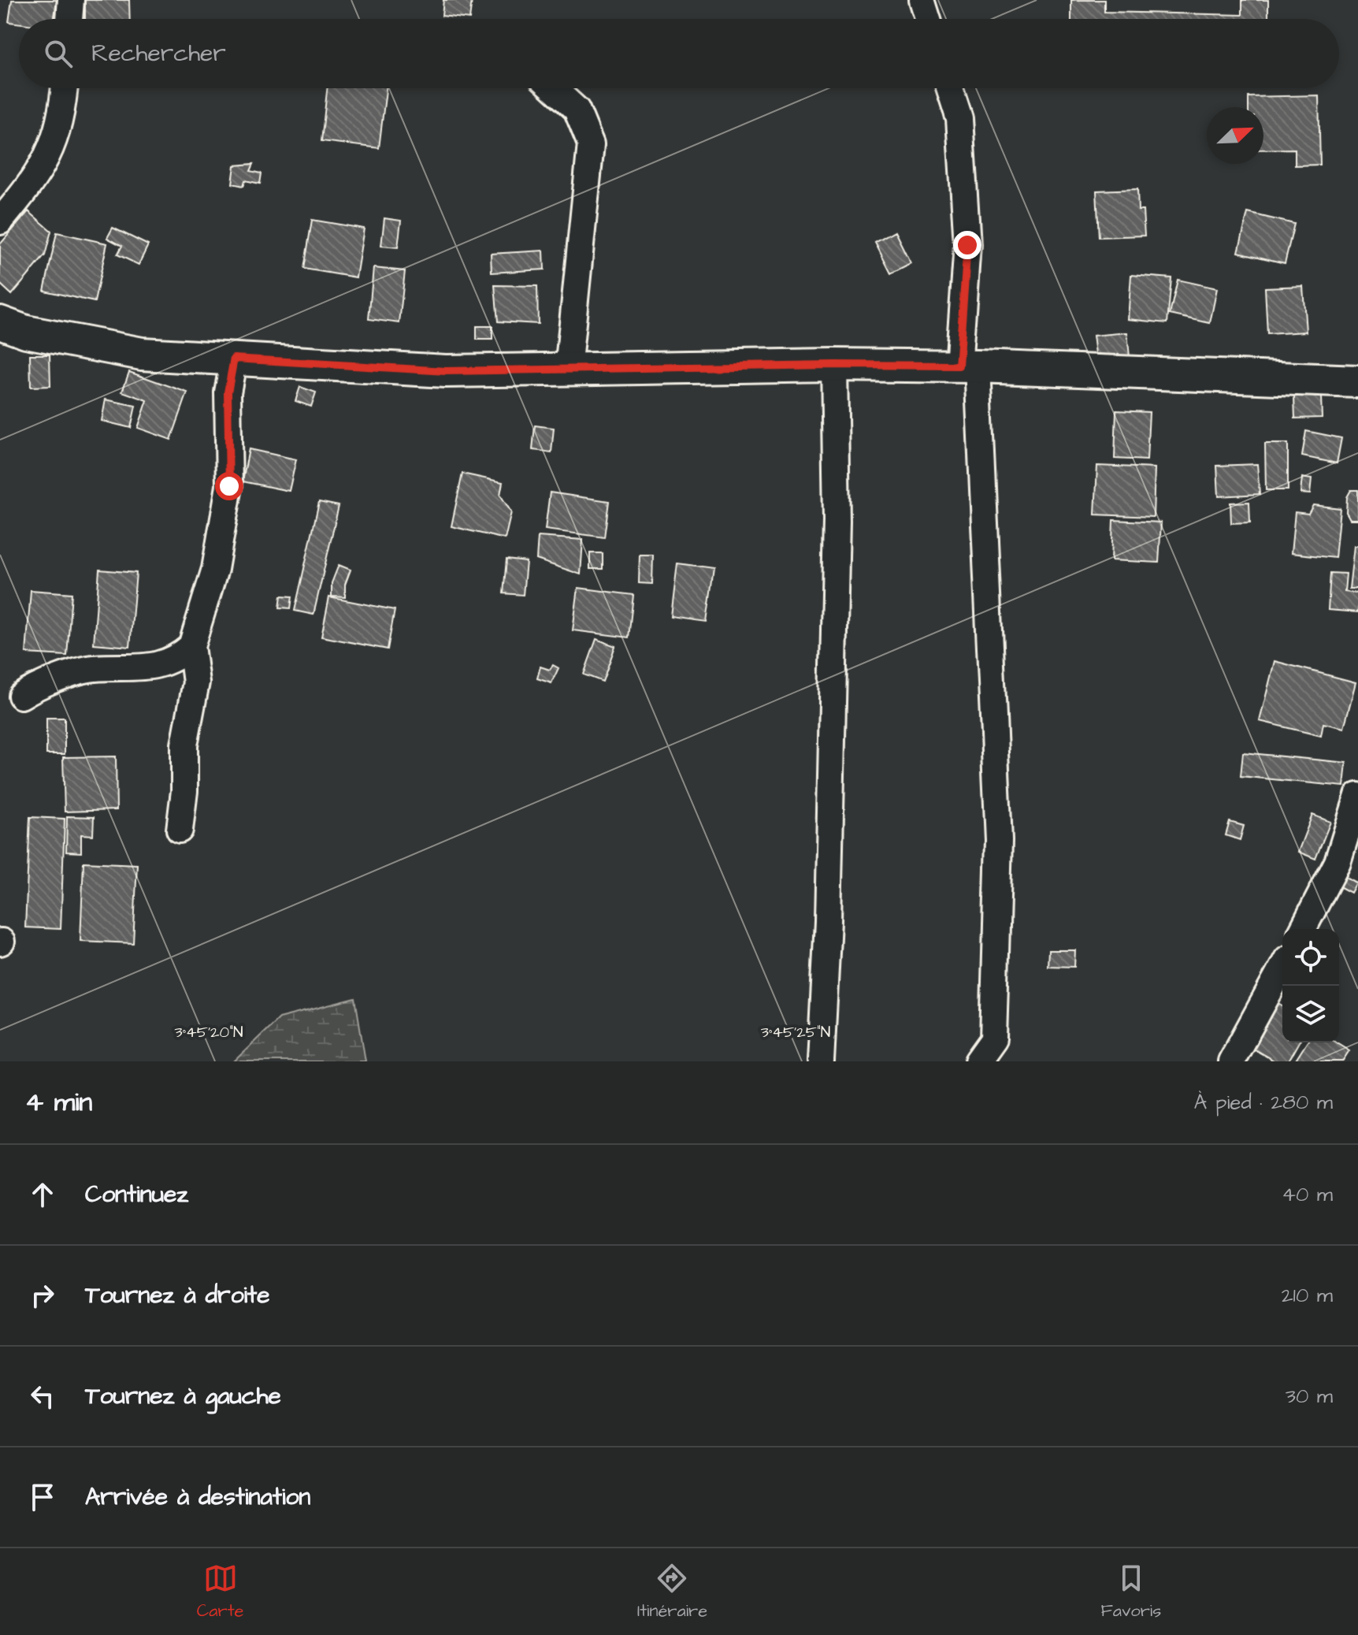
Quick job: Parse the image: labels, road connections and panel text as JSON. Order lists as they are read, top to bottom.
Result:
{
  "north": "top right",
  "page": {
    "search": "Rechercher",
    "heading": ["4 min", "À pied · 280 m"],
    "list": [
      ["Continuez", "40 m"],
      ["Tournez à droite", "210 m"],
      ["Tournez à gauche", "30 m"],
      "Arrivée à destination"
    ],
    "nav": ["Carte", "Itinéraire", "Favoris"]
  },
  "coordinates": ["3°45'20\"N", "3°45'25\"N"]
}
